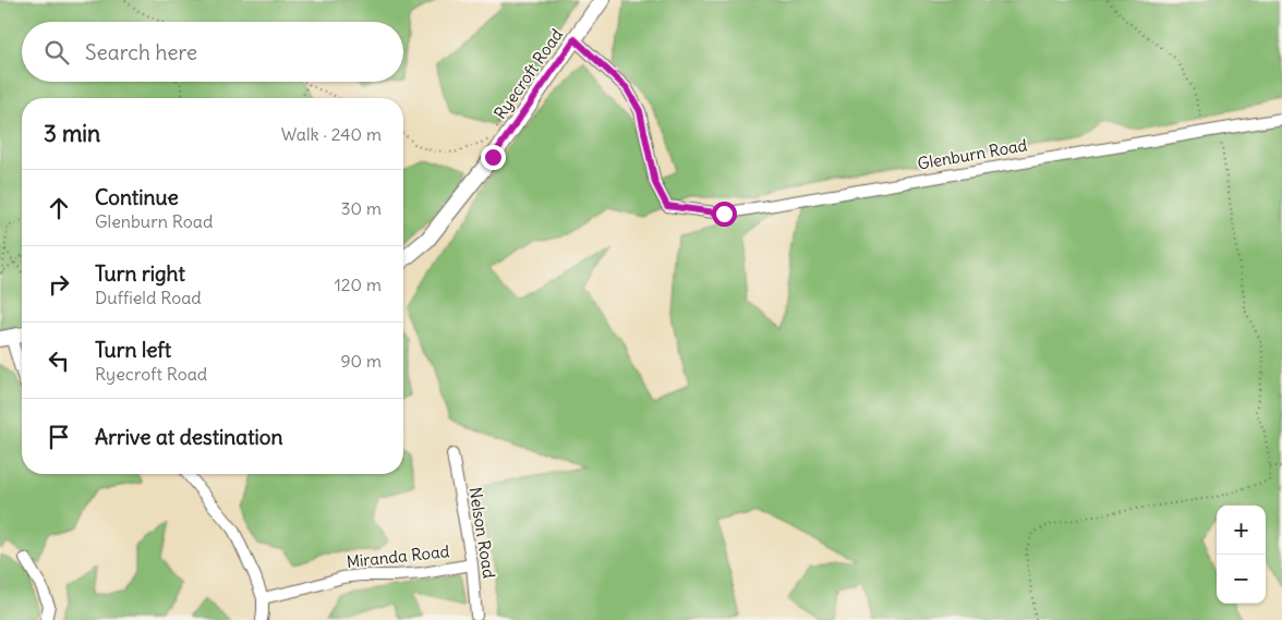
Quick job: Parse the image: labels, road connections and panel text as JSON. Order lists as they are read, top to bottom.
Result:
{
  "streets": {
    "street": [
      "Ryecroft Road",
      "Glenburn Road",
      "Nelson Road",
      "Miranda Road"
    ]
  },
  "crossings": [
    ["Ryecroft Road", "Glenburn Road"],
    ["Nelson Road", "Miranda Road"]
  ],
  "page": {
    "search": "Search here",
    "heading": ["3 min", "Walk · 240 m"],
    "list": [
      ["Continue", "Glenburn Road", "30 m"],
      ["Turn right", "Duffield Road", "120 m"],
      ["Turn left", "Ryecroft Road", "90 m"],
      "Arrive at destination"
    ],
    "map_buttons": ["+", "−"]
  }
}
